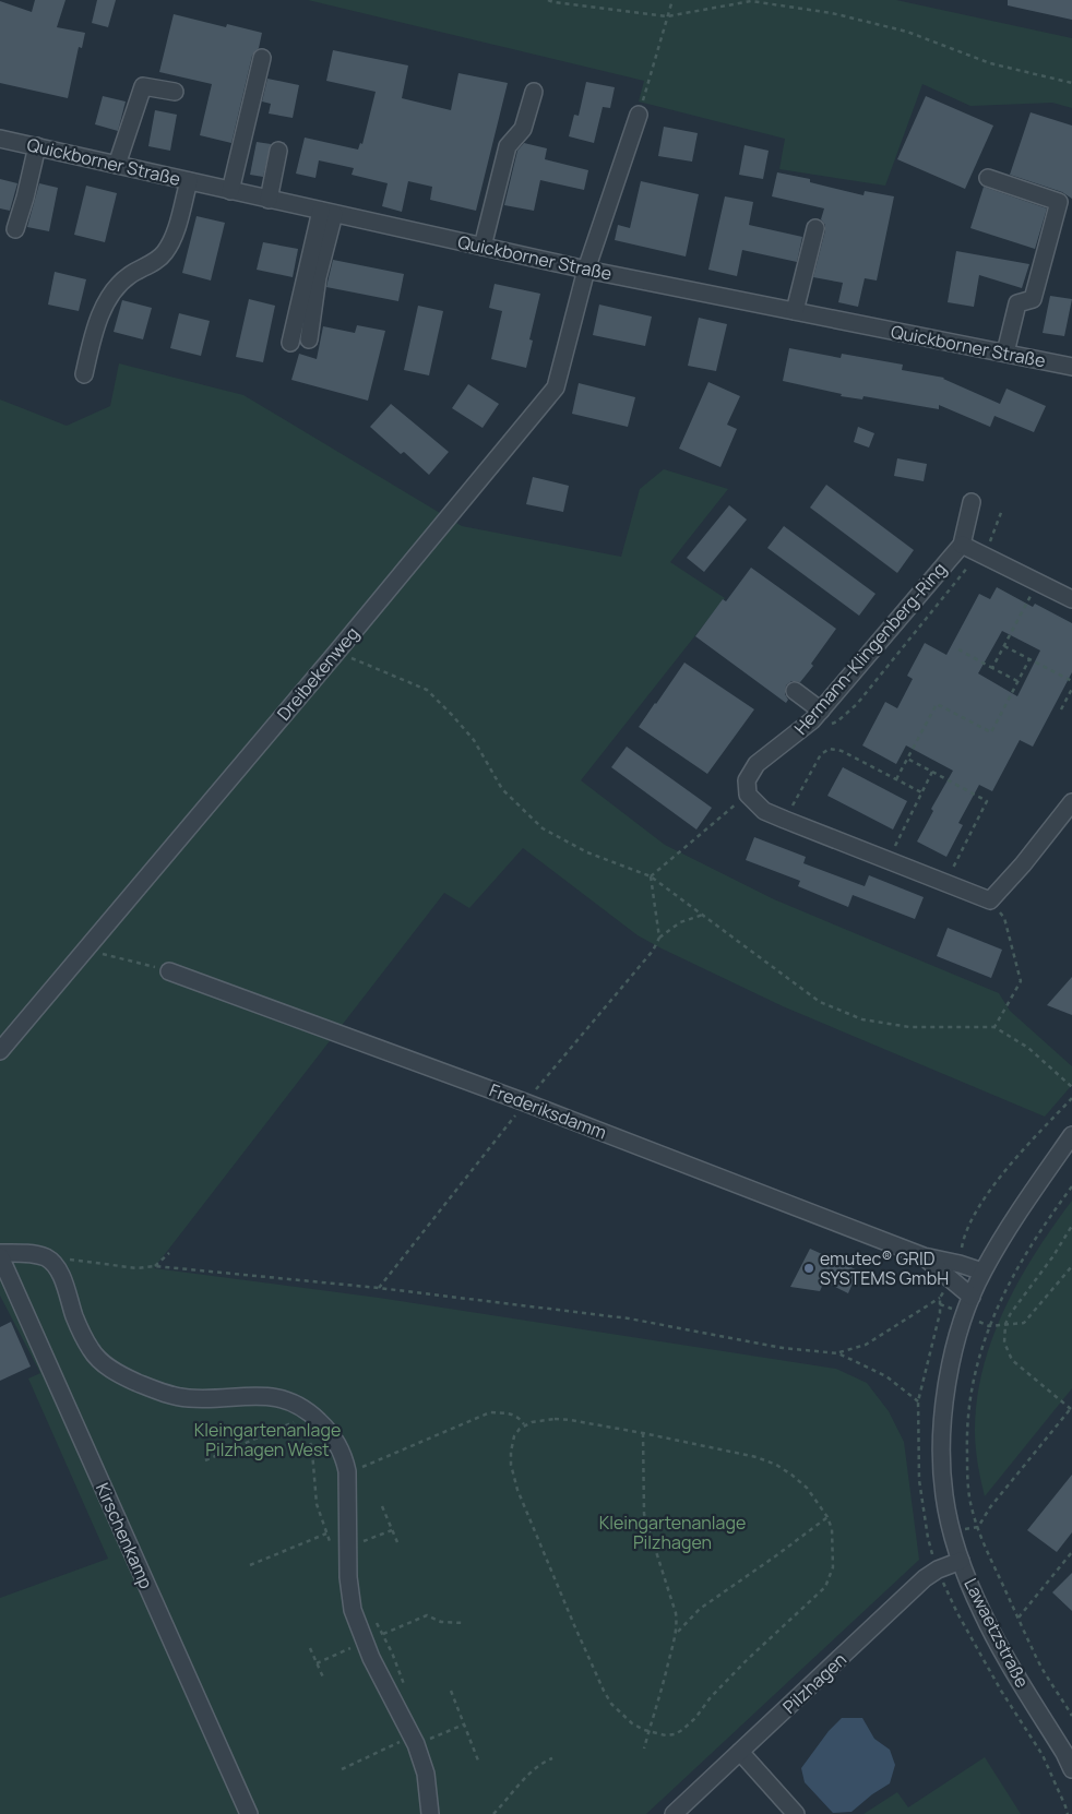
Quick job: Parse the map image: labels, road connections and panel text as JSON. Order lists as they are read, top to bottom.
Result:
{
  "streets": {
    "street": [
      "Quickborner Straße",
      "Hermann-Klingenberg-Ring",
      "Dreibekenweg",
      "Frederiksdamm",
      "Kirschenkamp",
      "Lawaetzstraße",
      "Pilzhagen"
    ]
  },
  "crossings": [
    ["Quickborner Straße", "Dreibekenweg"],
    ["Frederiksdamm", "Lawaetzstraße"],
    ["Lawaetzstraße", "Pilzhagen"]
  ],
  "parks": ["Kleingartenanlage Pilzhagen West", "Kleingartenanlage Pilzhagen"],
  "places": ["emutec® GRID SYSTEMS GmbH"]
}
